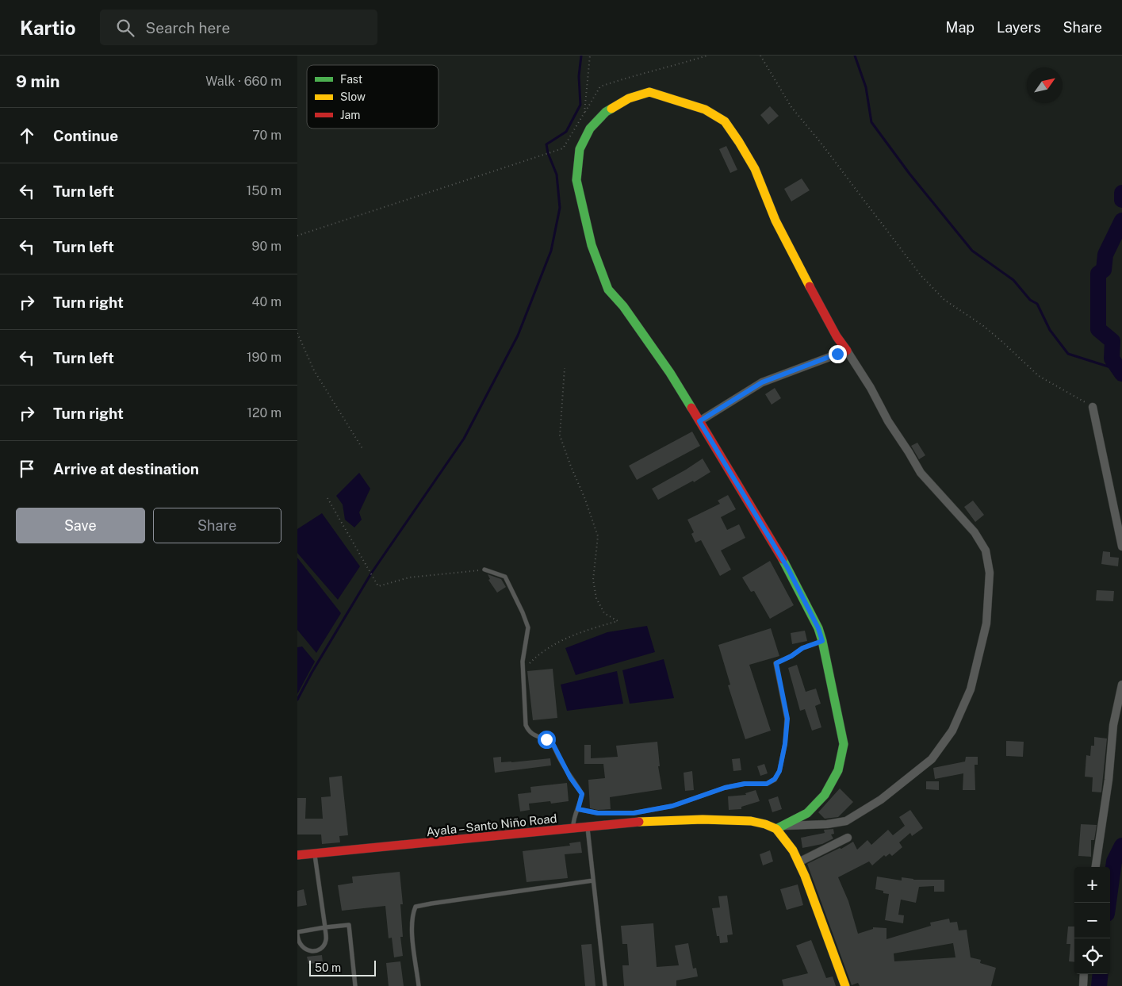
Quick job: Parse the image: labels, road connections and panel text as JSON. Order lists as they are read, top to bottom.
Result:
{
  "streets": {
    "street": ["Ayala – Santo Niño Road"]
  },
  "legend": ["Fast", "Slow", "Jam"],
  "scale_bar": "50 m",
  "north": "top right",
  "page": {
    "header": "Kartio",
    "search": "Search here",
    "nav": ["Map", "Layers", "Share"],
    "heading": ["9 min", "Walk · 660 m"],
    "list": [
      ["Continue", "70 m"],
      ["Turn left", "150 m"],
      ["Turn left", "90 m"],
      ["Turn right", "40 m"],
      ["Turn left", "190 m"],
      ["Turn right", "120 m"],
      "Arrive at destination"
    ],
    "buttons": ["Save", "Share"],
    "map_buttons": ["+", "−"],
    "scale": "50 m"
  }
}
